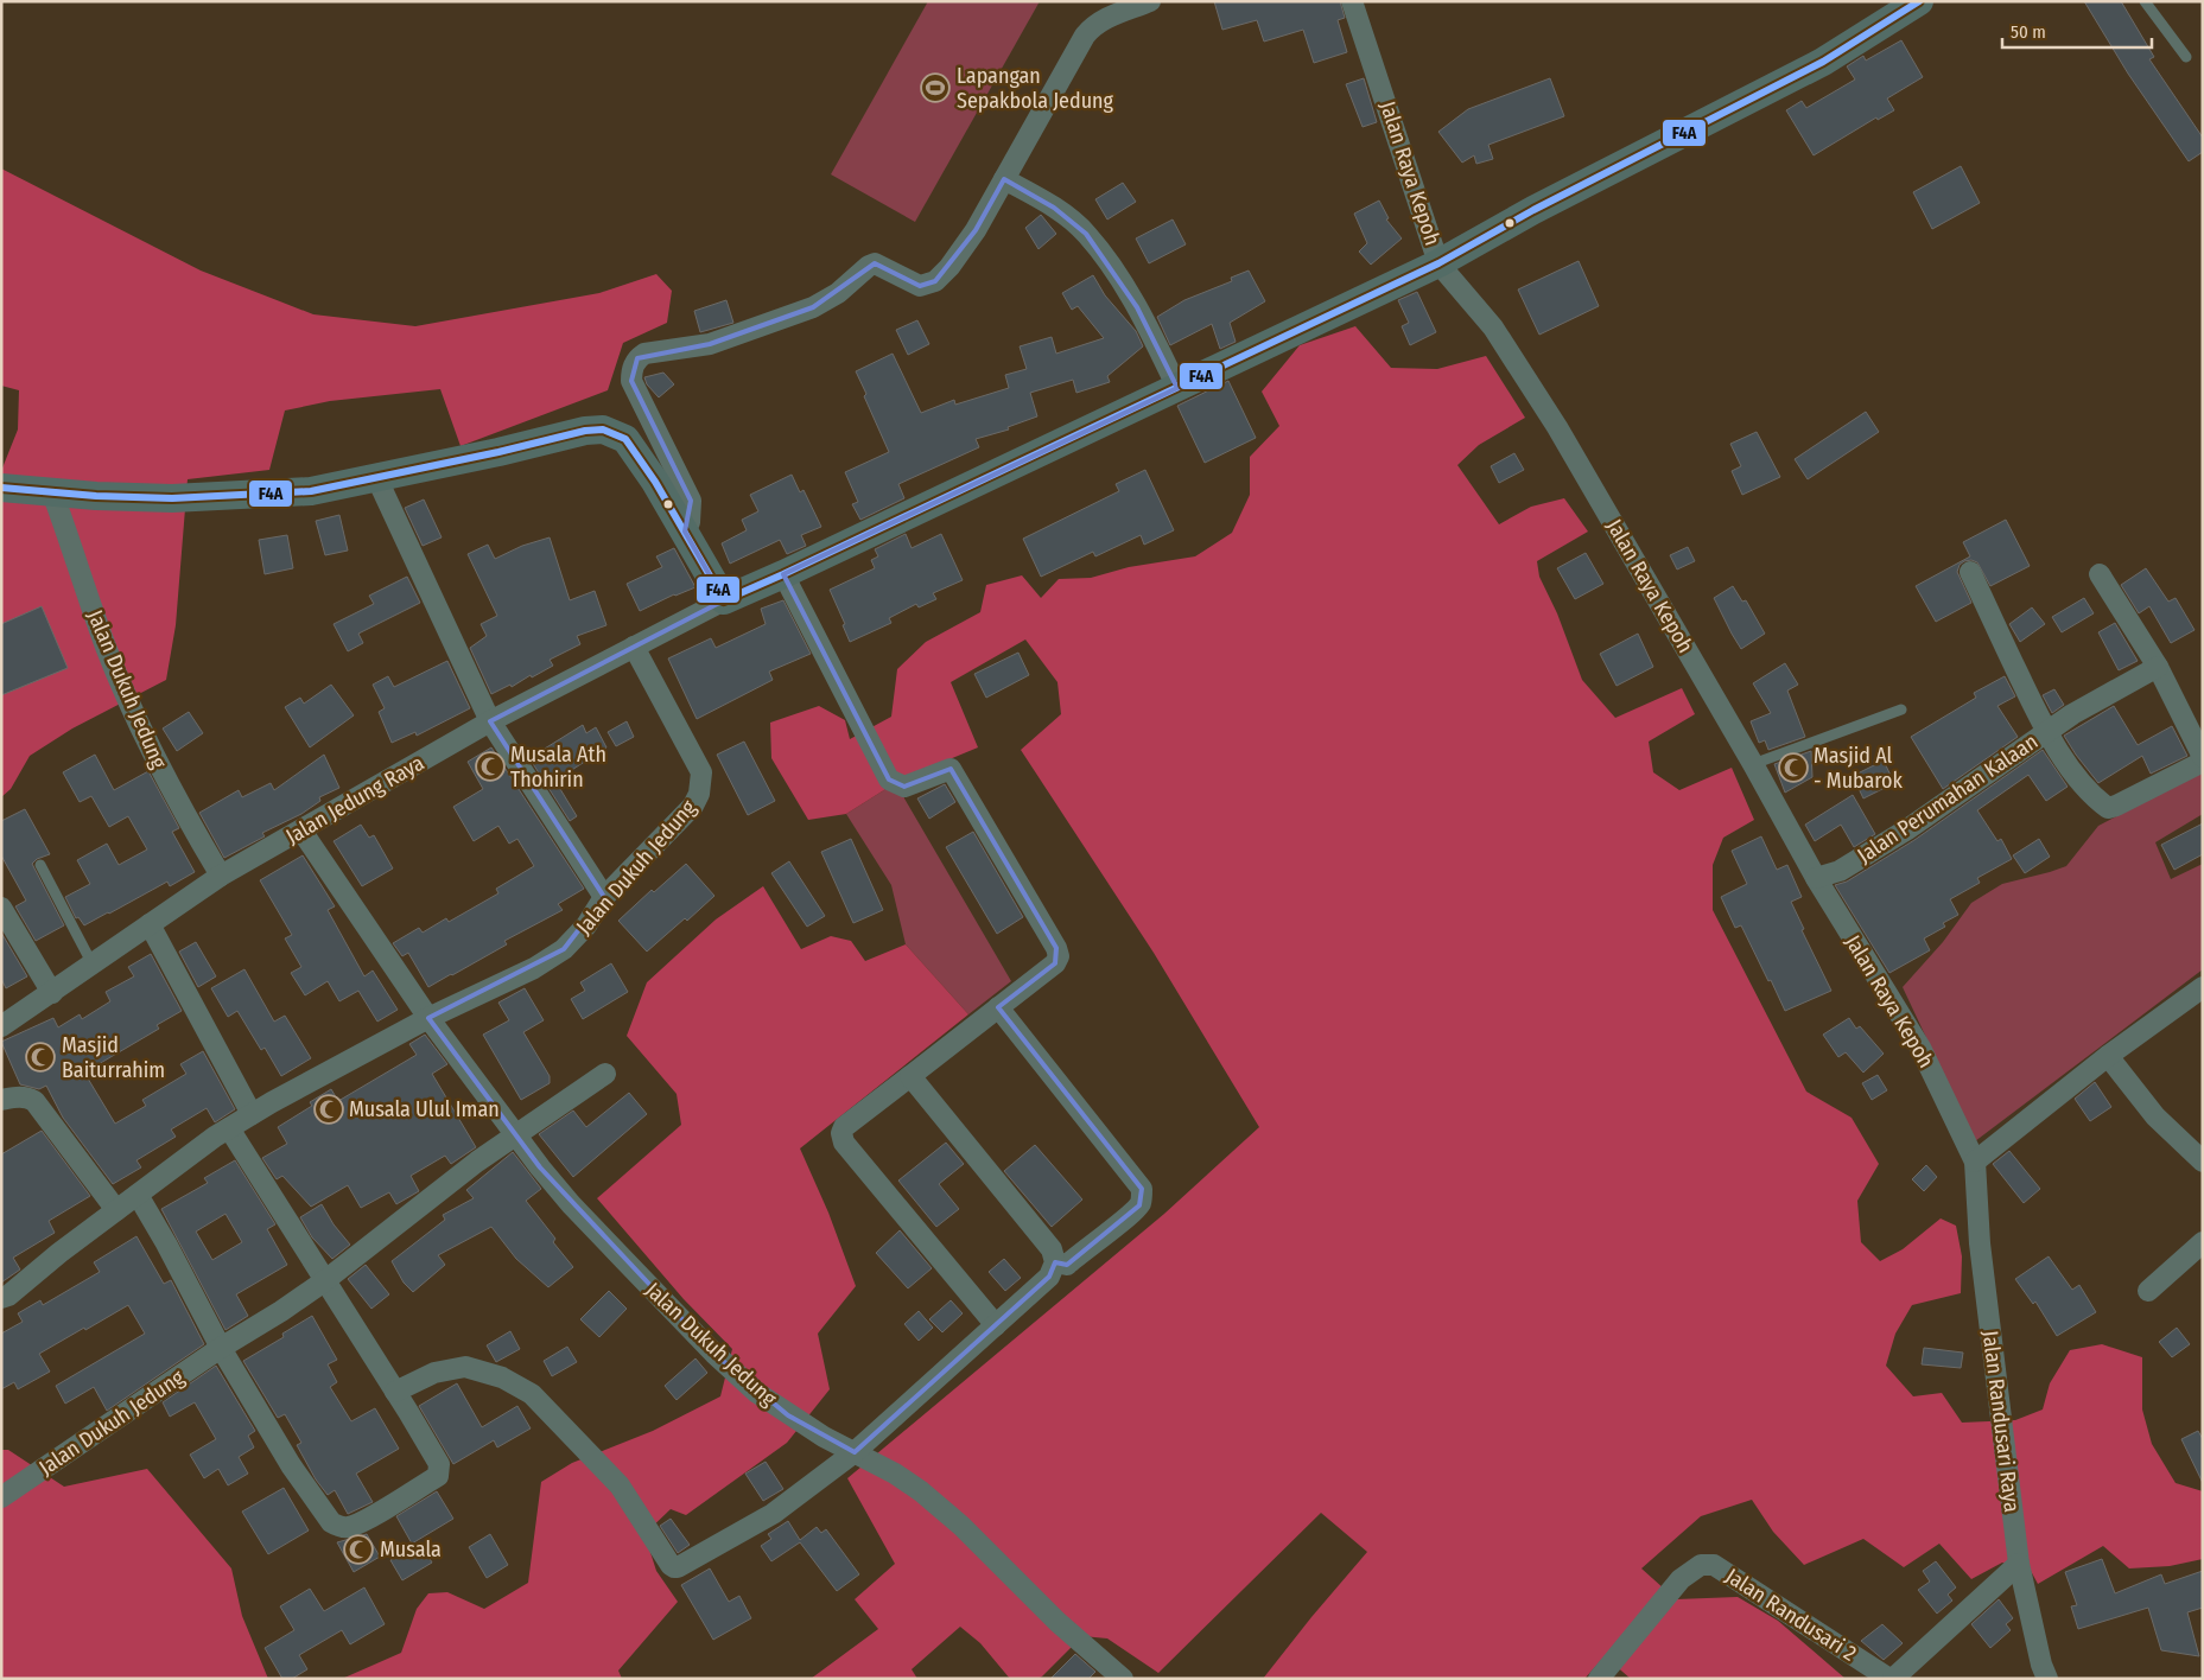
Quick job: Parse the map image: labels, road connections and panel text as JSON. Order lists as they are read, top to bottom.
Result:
{
  "streets": {
    "street": [
      "Jalan Raya Kepoh",
      "Jalan Dukuh Jedung",
      "Jalan Perumahan Kalaan",
      "Jalan Jedung Raya",
      "Jalan Randusari Raya",
      "Jalan Randusari 2"
    ]
  },
  "crossings": [
    ["Jalan Raya Kepoh", "Jalan Perumahan Kalaan"],
    ["Jalan Raya Kepoh", "Jalan Jedung Raya"],
    ["Jalan Raya Kepoh", "Jalan Randusari Raya"],
    ["Jalan Dukuh Jedung", "Jalan Jedung Raya"],
    ["Jalan Randusari Raya", "Jalan Randusari 2"]
  ],
  "places": {
    "sports": ["Lapangan Sepakbola Jedung"],
    "mosque": [
      "Musala Ath Thohirin",
      "Masjid Al - Mubarok",
      "Masjid Baiturrahim",
      "Musala Ulul Iman",
      "Musala"
    ]
  },
  "lines": ["transit line F4A"],
  "scale_bar": "50 m"
}
